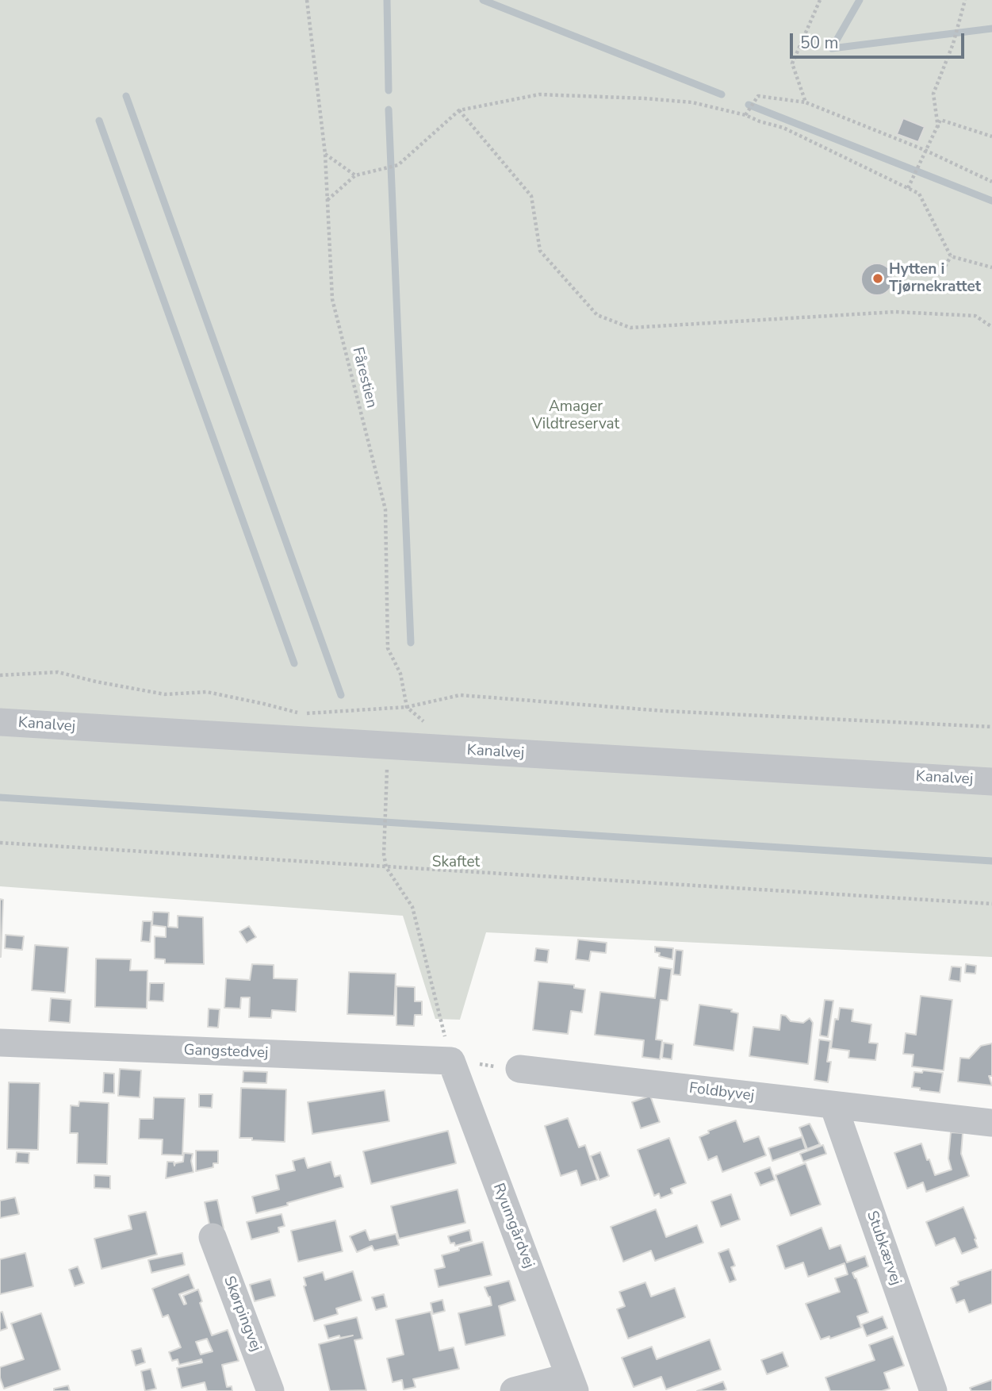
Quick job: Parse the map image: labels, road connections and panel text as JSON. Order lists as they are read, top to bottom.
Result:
{
  "streets": {
    "street": [
      "Kanalvej",
      "Gangstedvej",
      "Foldbyvej",
      "Ryumgårdvej",
      "Stubkærvej",
      "Skørpingvej"
    ],
    "path": ["Fårestien"]
  },
  "crossings": [
    ["Gangstedvej", "Ryumgårdvej"],
    ["Foldbyvej", "Stubkærvej"]
  ],
  "parks": ["Amager Vildtreservat", "Skaftet"],
  "places": ["Hytten i Tjørnekrattet"],
  "scale_bar": "50 m"
}
